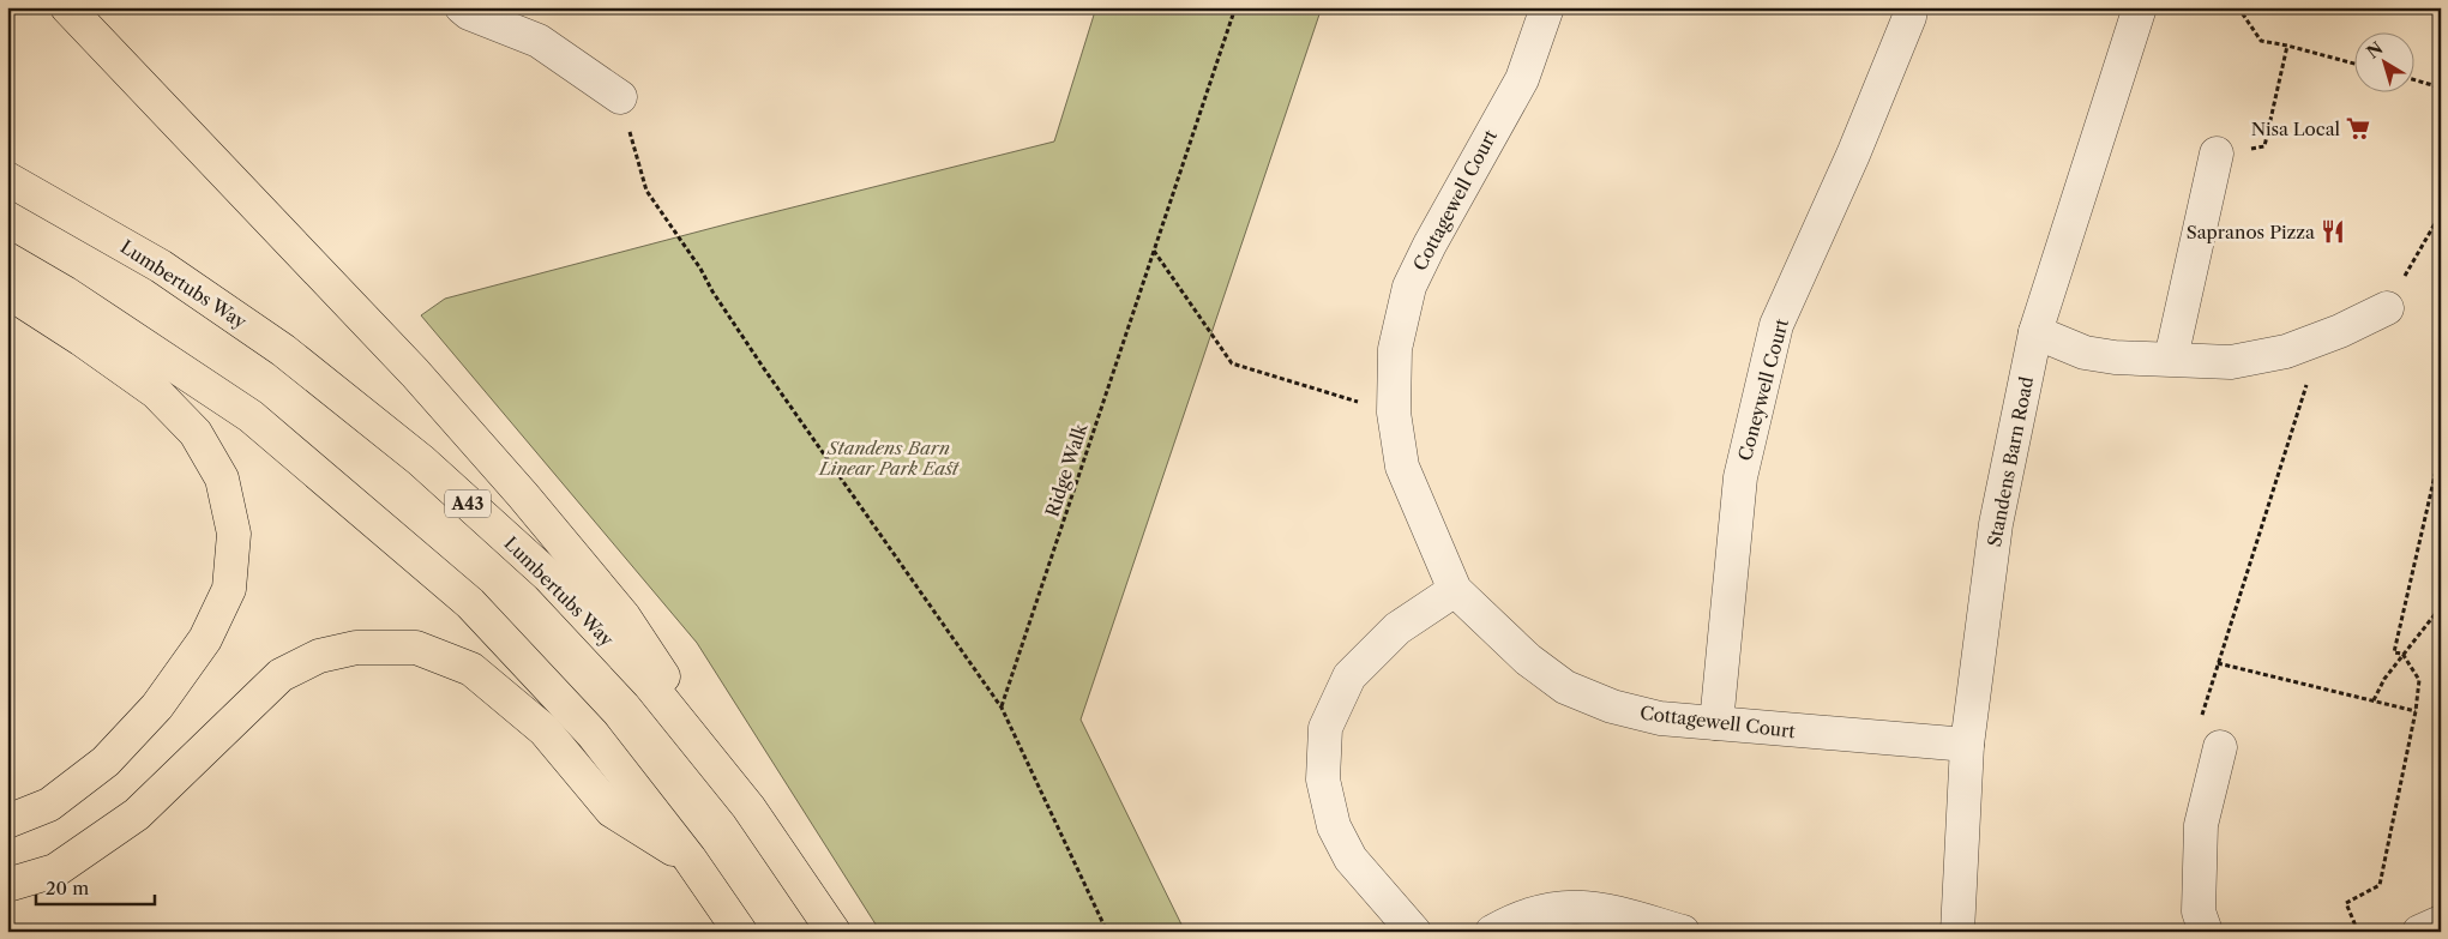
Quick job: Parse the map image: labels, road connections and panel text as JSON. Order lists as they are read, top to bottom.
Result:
{
  "streets": {
    "highway": ["Lumbertubs Way", "A43"],
    "street": ["Cottagewell Court", "Coneywell Court", "Standens Barn Road"],
    "path": ["Ridge Walk"]
  },
  "crossings": [
    ["Cottagewell Court", "Coneywell Court"],
    ["Cottagewell Court", "Standens Barn Road"]
  ],
  "parks": ["Standens Barn Linear Park East"],
  "places": {
    "supermarket": ["Nisa Local"],
    "restaurant": ["Sapranos Pizza"]
  },
  "scale_bar": "20 m",
  "north": "top left"
}
